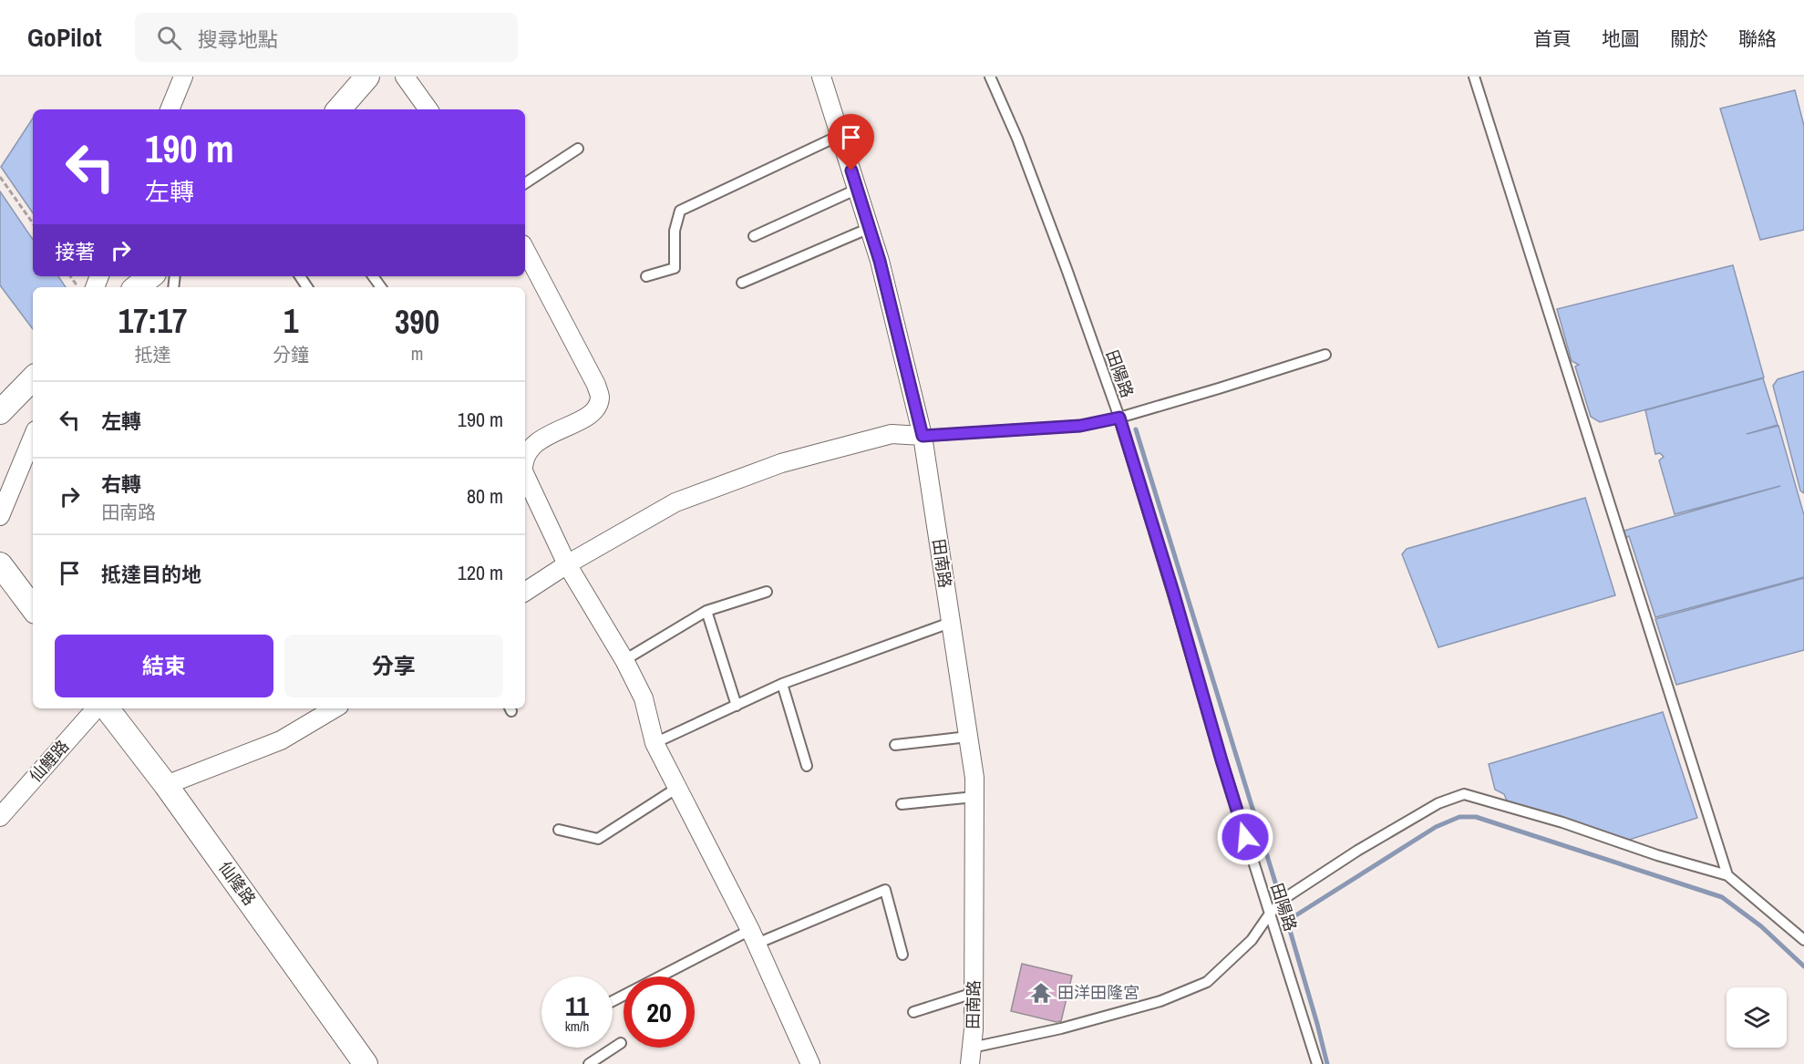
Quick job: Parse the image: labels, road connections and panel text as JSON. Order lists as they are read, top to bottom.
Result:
{
  "streets": {
    "street": ["田南路", "仙鯉路", "仙隆路"],
    "lane": ["田陽路"]
  },
  "places": {
    "temple": ["田洋田隆宮"]
  },
  "page": {
    "header": "GoPilot",
    "search": "搜尋地點",
    "nav": [
      "首頁",
      "地圖",
      "關於",
      "聯絡"
    ],
    "turn": ["190 m", "左轉"],
    "then": "接著",
    "eta": [
      "17:17",
      "抵達",
      "1",
      "分鐘",
      "390",
      "m"
    ],
    "list": [
      {
        "name": "左轉",
        "value": "190 m"
      },
      {
        "name": "右轉",
        "note": "田南路",
        "value": "80 m"
      },
      {
        "name": "抵達目的地",
        "value": "120 m"
      }
    ],
    "buttons": ["結束", "分享"],
    "speed": "11 km/h",
    "limit": "20"
  }
}
